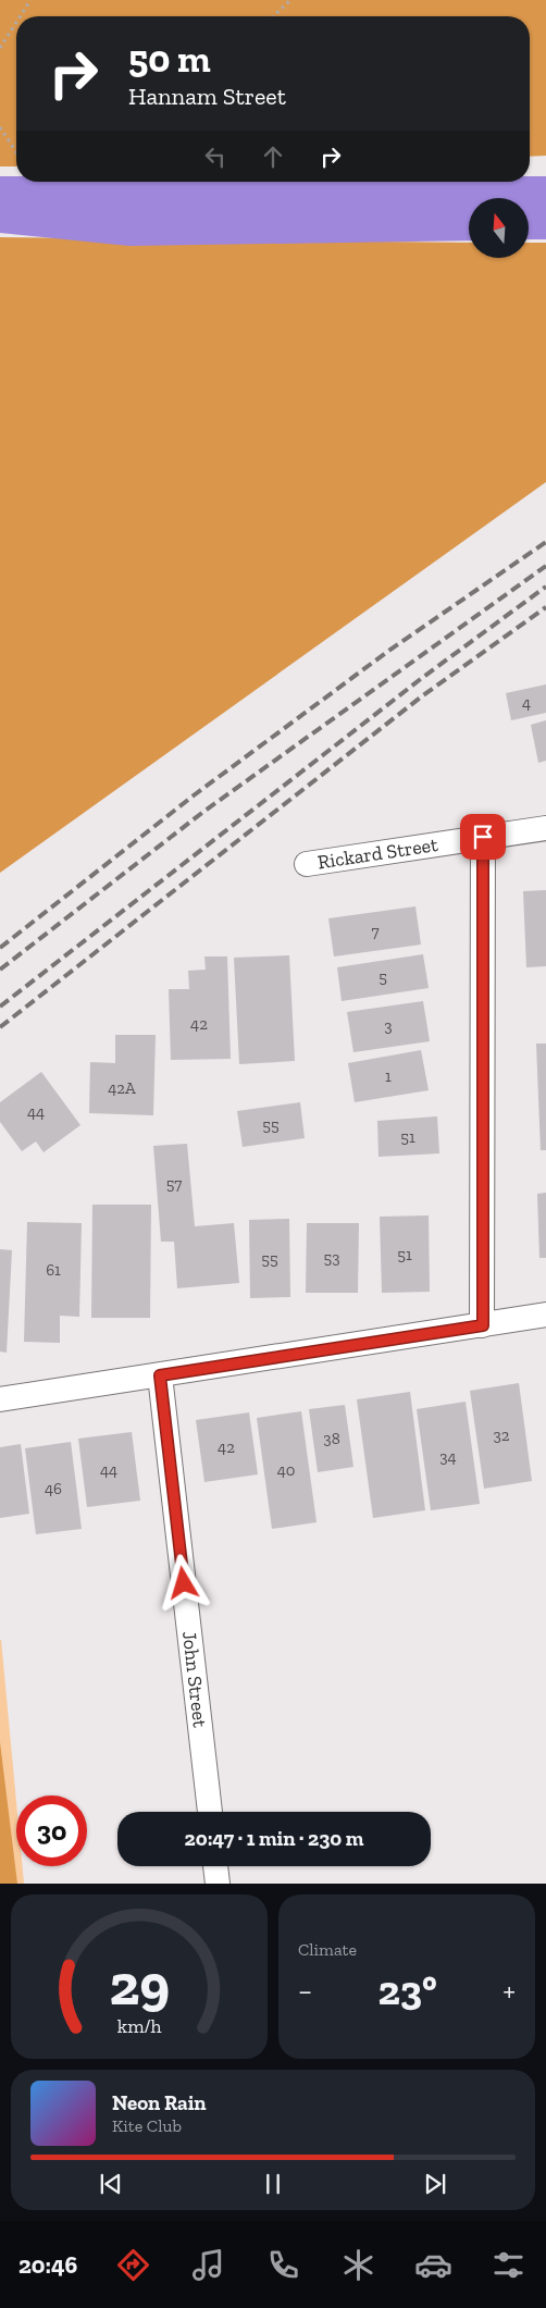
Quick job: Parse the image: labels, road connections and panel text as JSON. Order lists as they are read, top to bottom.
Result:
{
  "streets": {
    "street": ["Rickard Street", "John Street"]
  },
  "house_numbers": [
    "4",
    "7",
    "5",
    "42",
    "3",
    "1",
    "42A",
    "44",
    "55",
    "51",
    "57",
    "51",
    "53",
    "55",
    "61",
    "32",
    "38",
    "42",
    "34",
    "44",
    "40",
    "46"
  ],
  "north": "top",
  "page": {
    "turn": ["50 m", "Hannam Street"],
    "limit": "30",
    "trip": "20:47 · 1 min · 230 m",
    "tile": "Climate",
    "heat": ["−", "23°", "+"],
    "song": ["Neon Rain", "Kite Club"],
    "tabs": "20:46",
    "gauge": ["29", "km/h"]
  }
}
